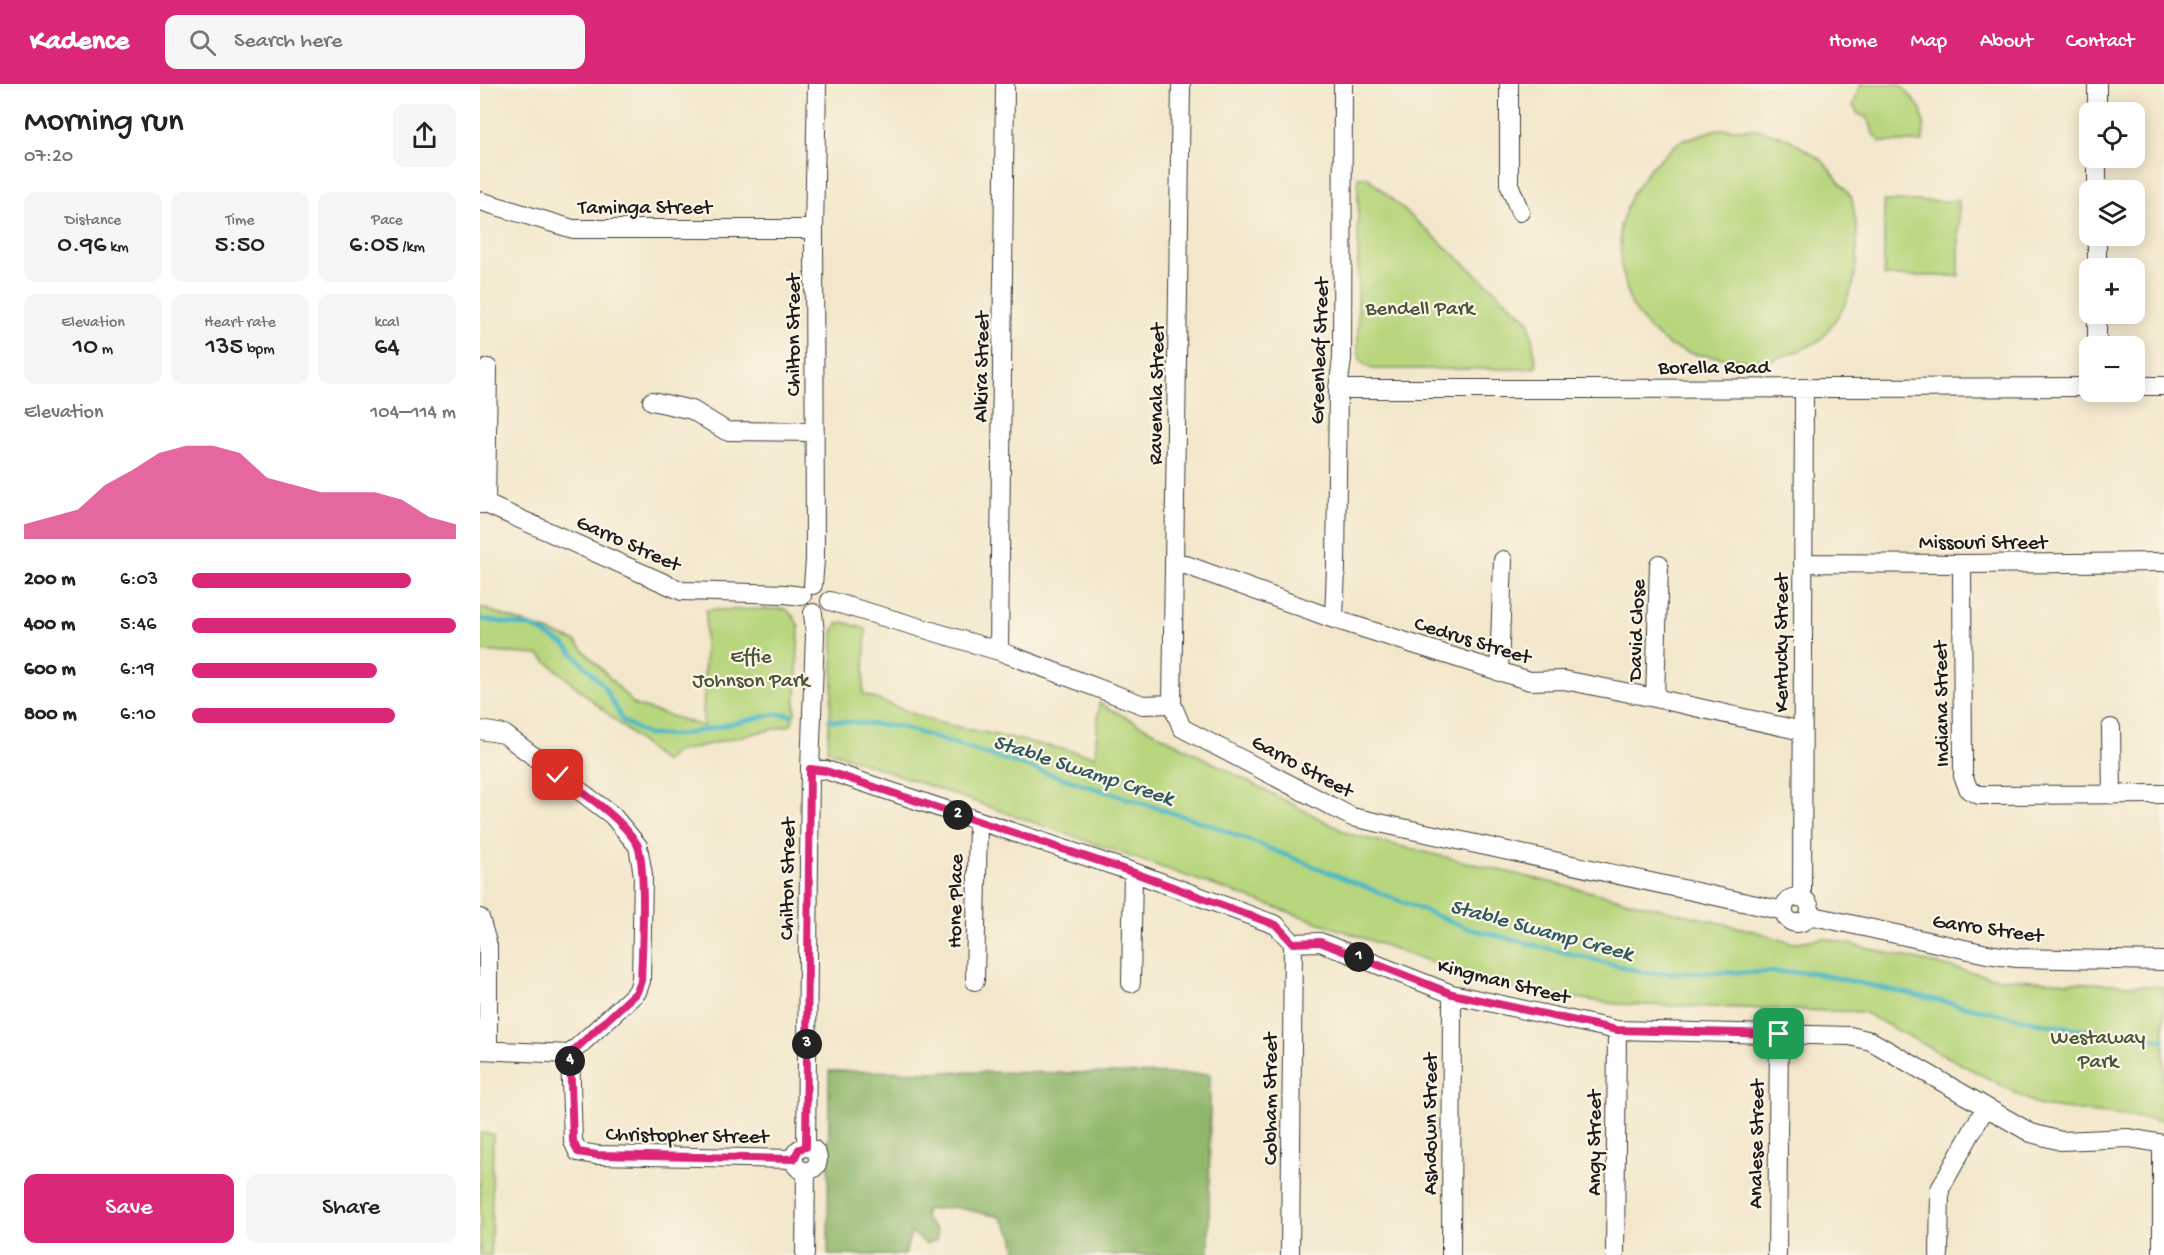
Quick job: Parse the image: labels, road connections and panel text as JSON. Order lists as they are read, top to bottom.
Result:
{
  "streets": {
    "street": [
      "Taminga Street",
      "Chilton Street",
      "Greenleaf Street",
      "Borella Road",
      "Alkira Street",
      "Ravenala Street",
      "Missouri Street",
      "Garro Street",
      "David Close",
      "Cedrus Street",
      "Kentucky Street",
      "Indiana Street",
      "Hone Place",
      "Kingman Street",
      "Cobham Street",
      "Ashdown Street",
      "Christopher Street",
      "Angy Street",
      "Analese Street"
    ]
  },
  "crossings": [
    ["Taminga Street", "Chilton Street"],
    ["Chilton Street", "Garro Street"],
    ["Chilton Street", "Christopher Street"],
    ["Greenleaf Street", "Borella Road"],
    ["Greenleaf Street", "Cedrus Street"],
    ["Borella Road", "Kentucky Street"],
    ["Ravenala Street", "Garro Street"],
    ["Ravenala Street", "Cedrus Street"],
    ["Missouri Street", "Kentucky Street"],
    ["Missouri Street", "Indiana Street"],
    ["Garro Street", "Kentucky Street"],
    ["David Close", "Cedrus Street"],
    ["Cedrus Street", "Kentucky Street"],
    ["Kingman Street", "Cobham Street"],
    ["Kingman Street", "Ashdown Street"],
    ["Kingman Street", "Angy Street"],
    ["Kingman Street", "Analese Street"]
  ],
  "water": ["Stable Swamp Creek"],
  "parks": ["Bendell Park", "Effie Johnson Park", "Westaway Park"],
  "page": {
    "header": "Kadence",
    "search": "Search here",
    "nav": [
      "Home",
      "Map",
      "About",
      "Contact"
    ],
    "heading": ["Morning run", "07:20"],
    "map_buttons": ["+", "−"],
    "stats": [
      ["Distance", "0.96 km"],
      ["Time", "5:50"],
      ["Pace", "6:05 /km"],
      ["Elevation", "10 m"],
      ["Heart rate", "135 bpm"],
      ["kcal", "64"]
    ],
    "chart": ["Elevation", "104–114 m"],
    "list": [
      {
        "name": "200 m",
        "note": "6:03"
      },
      {
        "name": "400 m",
        "note": "5:46"
      },
      {
        "name": "600 m",
        "note": "6:19"
      },
      {
        "name": "800 m",
        "note": "6:10"
      }
    ],
    "pins": [
      "2",
      "1",
      "3",
      "4"
    ],
    "buttons": ["Save", "Share"]
  }
}
